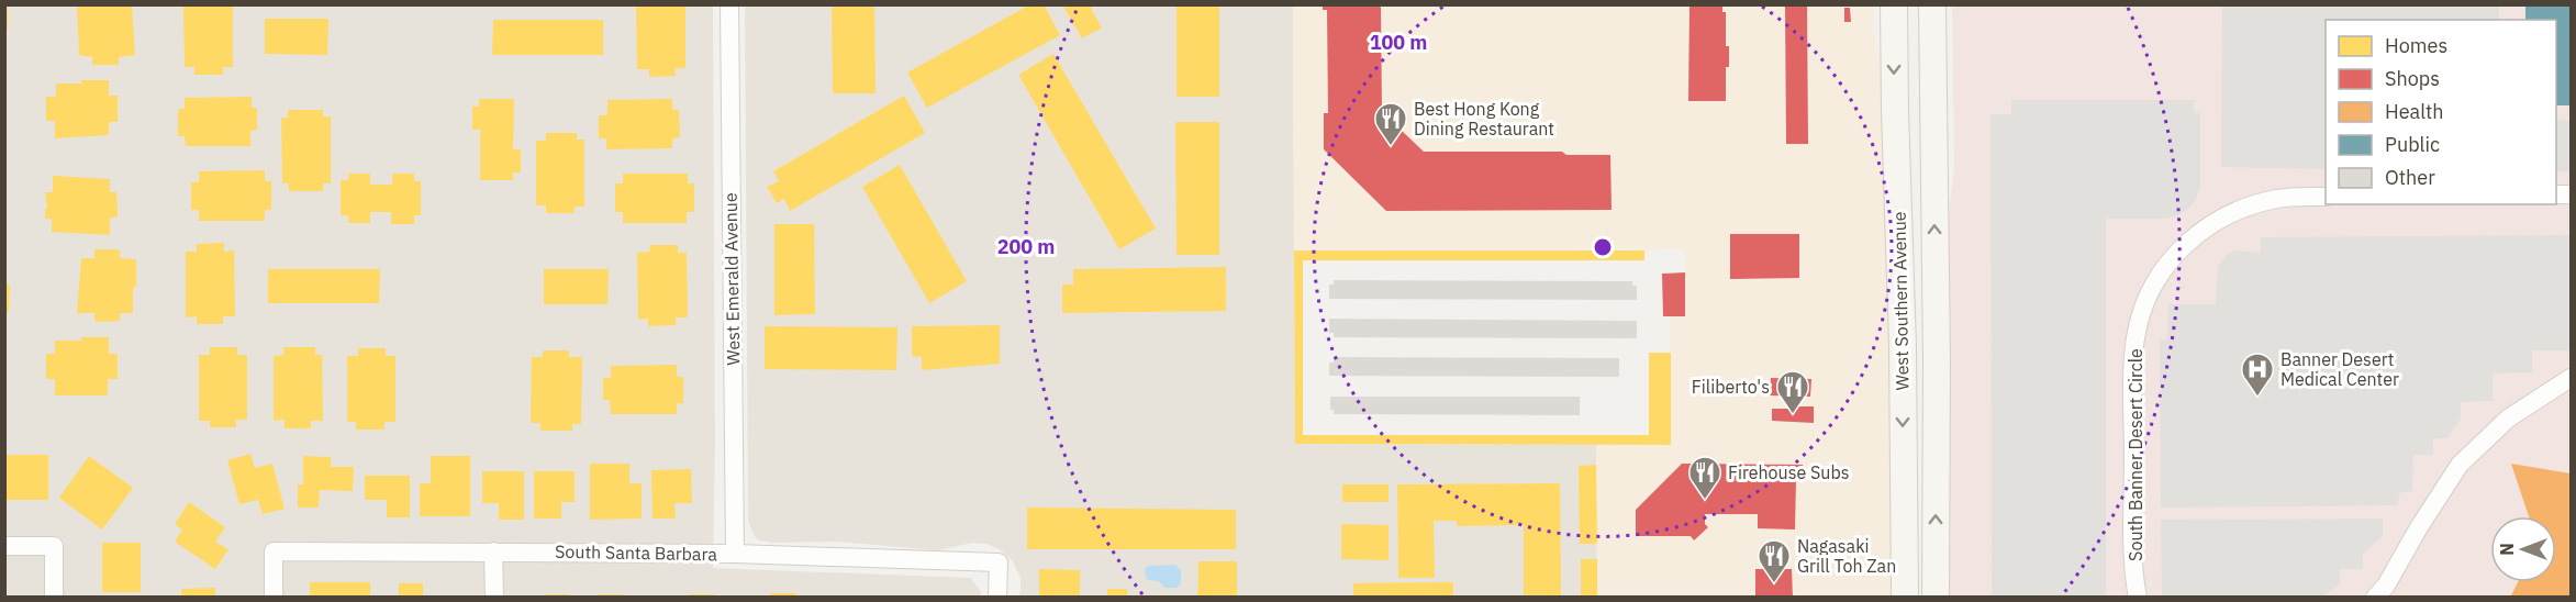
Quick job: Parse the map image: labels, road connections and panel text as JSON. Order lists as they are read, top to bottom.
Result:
{
  "streets": {
    "main road": ["West Southern Avenue"],
    "street": ["West Emerald Avenue", "South Banner Desert Circle", "South Santa Barbara"]
  },
  "crossings": [
    ["West Emerald Avenue", "South Santa Barbara"]
  ],
  "places": {
    "restaurant": [
      "Best Hong Kong Dining Restaurant",
      "Filiberto's",
      "Firehouse Subs",
      "Nagasaki Grill Toh Zan"
    ],
    "hospital": ["Banner Desert Medical Center"]
  },
  "legend": [
    "Homes",
    "Shops",
    "Health",
    "Public",
    "Other"
  ],
  "north": "left",
  "rings": ["100 m", "200 m"]
}
